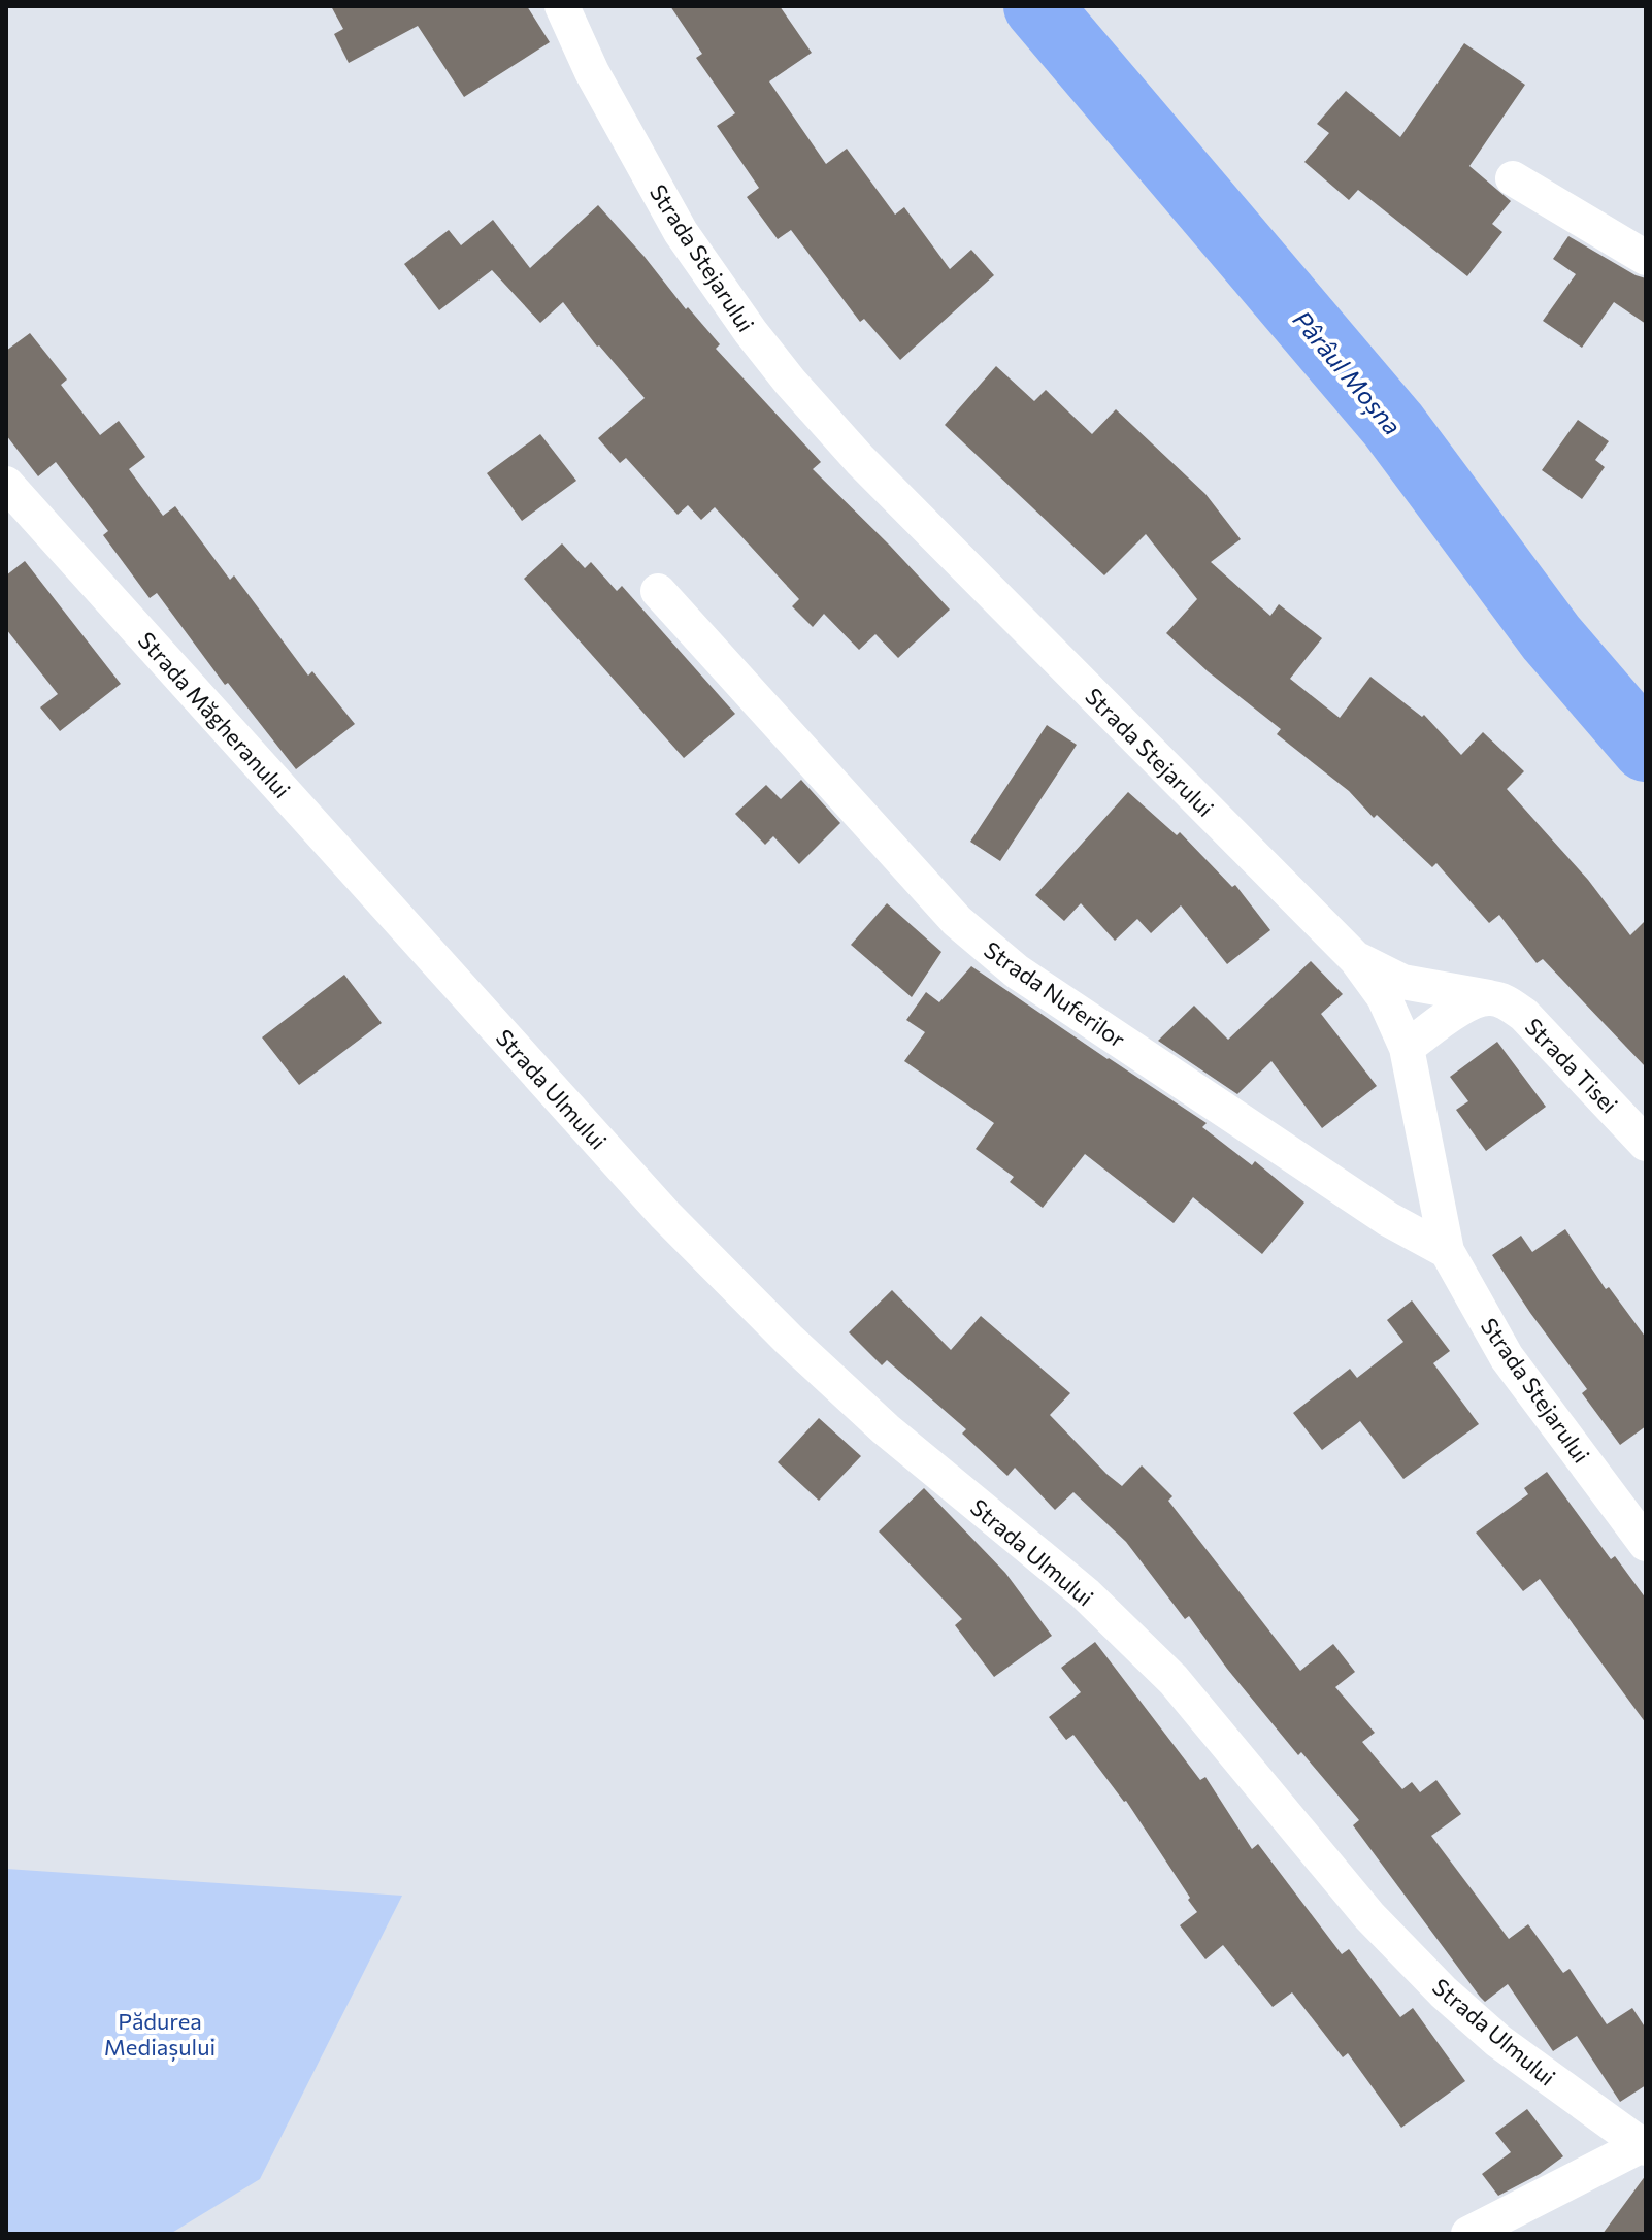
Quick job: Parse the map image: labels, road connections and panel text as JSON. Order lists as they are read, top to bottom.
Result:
{
  "streets": {
    "street": [
      "Strada Stejarului",
      "Strada Măgheranului",
      "Strada Nuferilor",
      "Strada Tisei",
      "Strada Ulmului"
    ]
  },
  "crossings": [
    ["Strada Stejarului", "Strada Nuferilor"],
    ["Strada Stejarului", "Strada Tisei"],
    ["Strada Măgheranului", "Strada Ulmului"]
  ],
  "water": ["Pârâul Moșna"],
  "parks": ["Pădurea Mediașului"]
}
